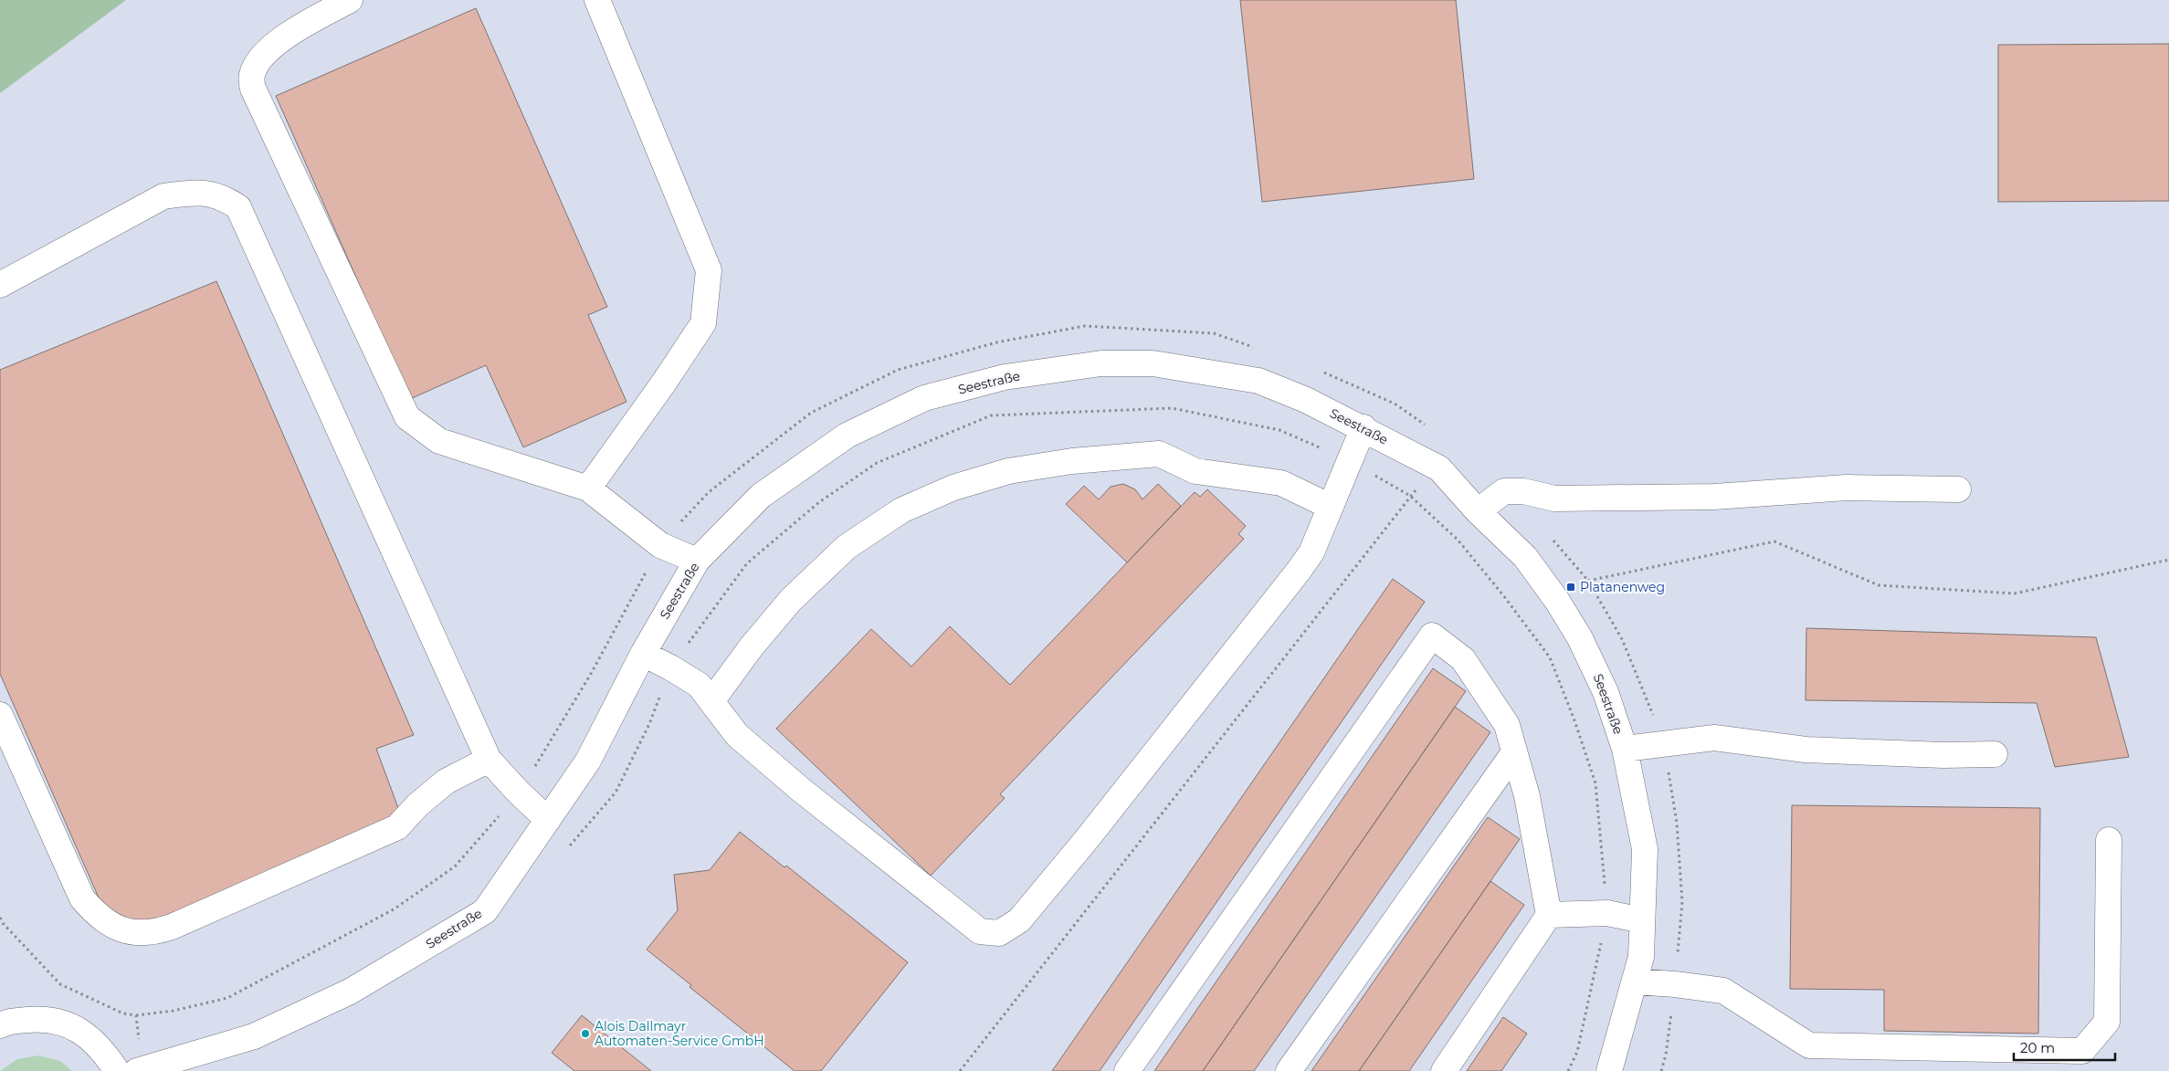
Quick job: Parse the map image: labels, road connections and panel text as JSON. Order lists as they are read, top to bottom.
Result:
{
  "streets": {
    "street": ["Seestraße"]
  },
  "places": {
    "transit": ["Platanenweg"],
    "other": ["Alois Dallmayr Automaten-Service GmbH"]
  },
  "scale_bar": "20 m"
}
